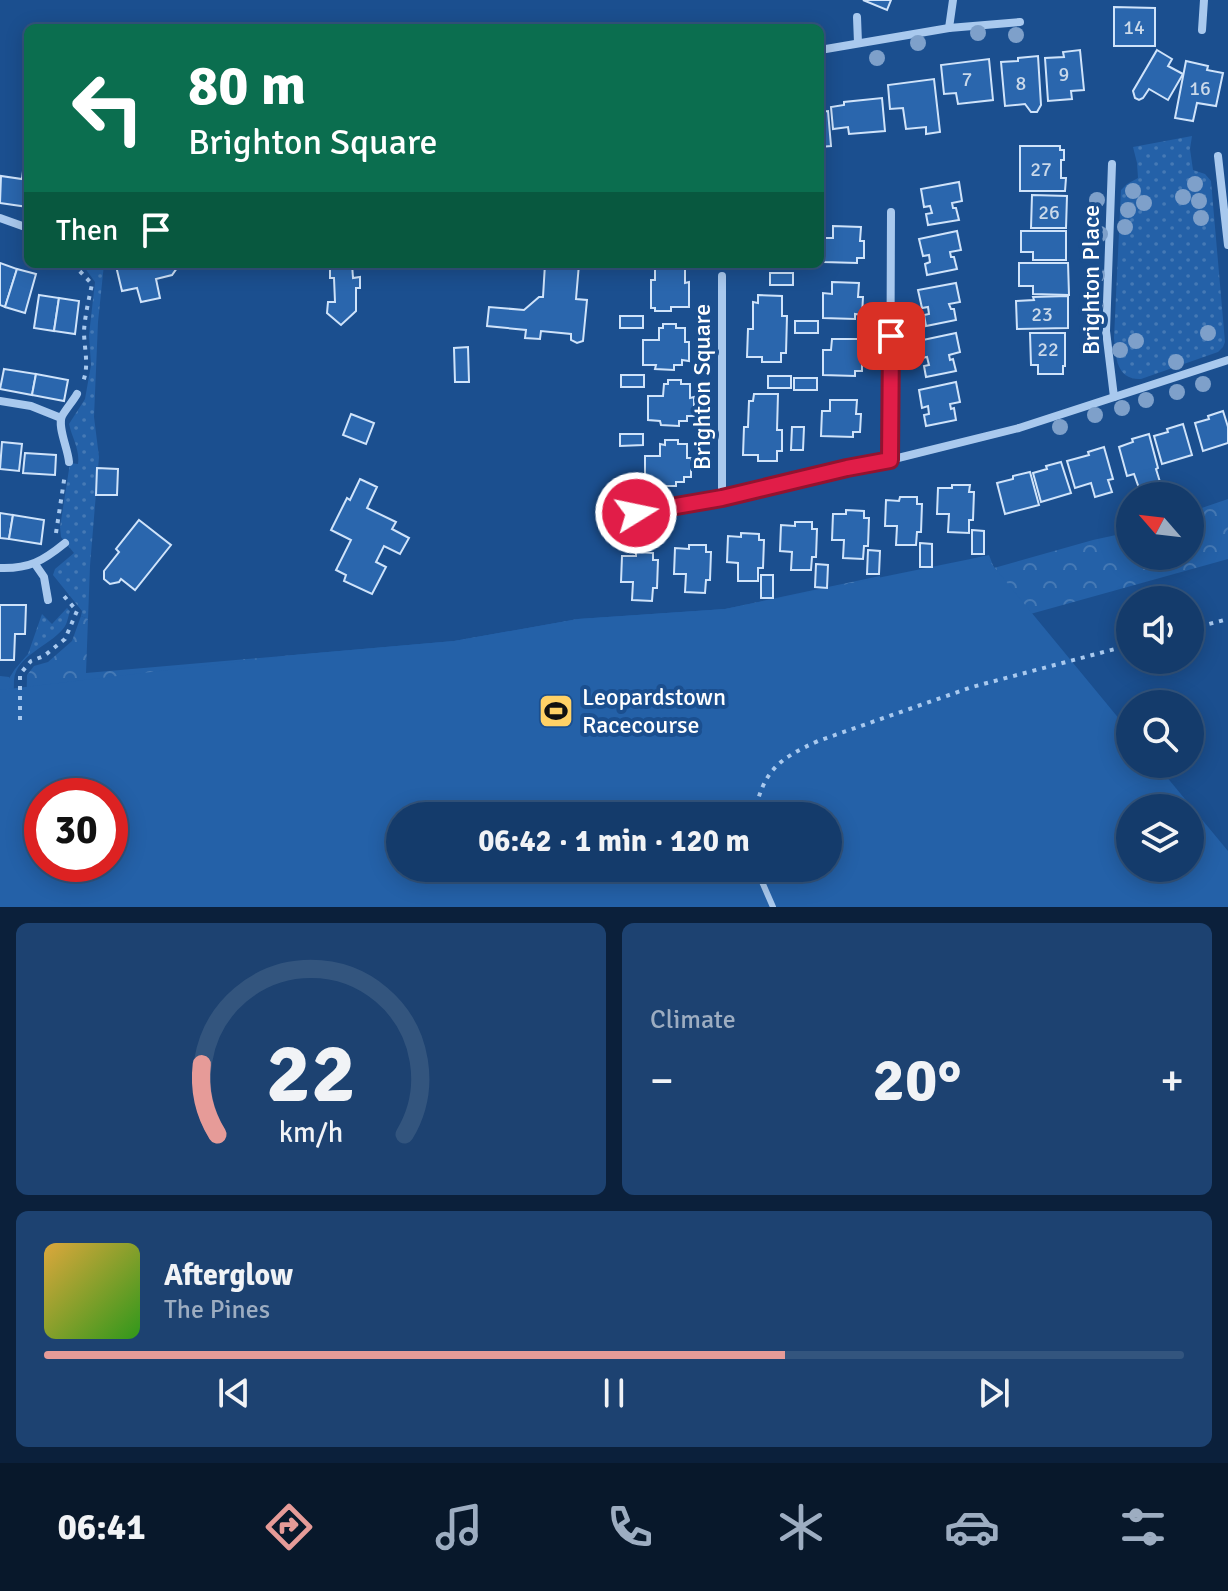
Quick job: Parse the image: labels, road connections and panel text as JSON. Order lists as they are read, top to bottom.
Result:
{
  "streets": {
    "street": ["Brighton Place", "Brighton Square"]
  },
  "crossings": [
    ["Brighton Place", "Brighton Square"]
  ],
  "places": {
    "sports": ["Leopardstown Racecourse"]
  },
  "house_numbers": [
    "14",
    "9",
    "7",
    "8",
    "16",
    "27",
    "26",
    "23",
    "22"
  ],
  "north": "top left",
  "page": {
    "turn": ["80 m", "Brighton Square"],
    "then": "Then",
    "limit": "30",
    "trip": "06:42 · 1 min · 120 m",
    "tile": "Climate",
    "heat": ["−", "20°", "+"],
    "song": ["Afterglow", "The Pines"],
    "tabs": "06:41",
    "gauge": ["22", "km/h"]
  }
}
